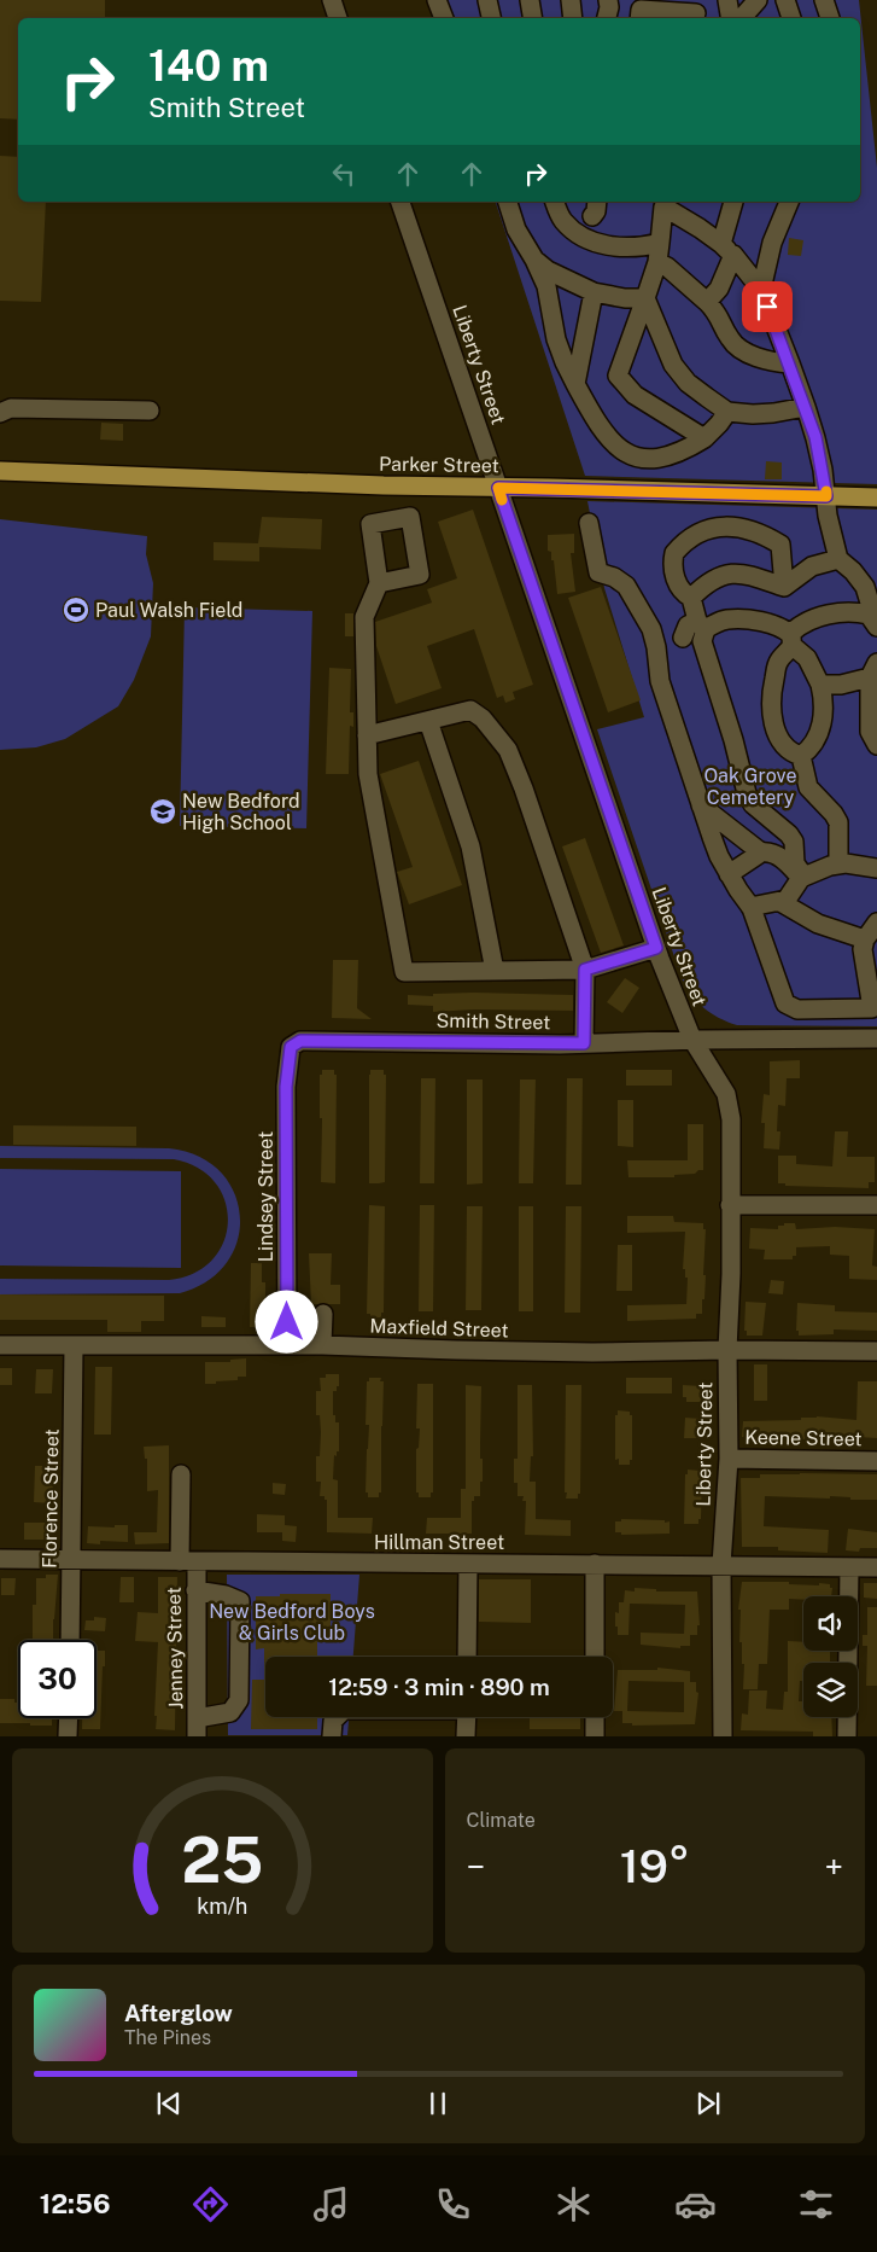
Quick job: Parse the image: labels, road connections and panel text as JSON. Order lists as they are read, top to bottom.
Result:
{
  "streets": {
    "main road": ["Parker Street"],
    "street": [
      "Liberty Street",
      "Smith Street",
      "Lindsey Street",
      "Maxfield Street",
      "Keene Street",
      "Florence Street",
      "Hillman Street",
      "Jenney Street"
    ]
  },
  "crossings": [
    ["Liberty Street", "Parker Street"],
    ["Liberty Street", "Smith Street"],
    ["Liberty Street", "Maxfield Street"],
    ["Liberty Street", "Keene Street"],
    ["Liberty Street", "Hillman Street"],
    ["Smith Street", "Lindsey Street"],
    ["Lindsey Street", "Maxfield Street"],
    ["Maxfield Street", "Florence Street"],
    ["Florence Street", "Hillman Street"],
    ["Hillman Street", "Jenney Street"]
  ],
  "parks": ["Oak Grove Cemetery", "New Bedford Boys & Girls Club"],
  "places": {
    "sports": ["Paul Walsh Field"],
    "school or university": ["New Bedford High School"]
  },
  "page": {
    "turn": ["140 m", "Smith Street"],
    "limit": "30",
    "trip": "12:59 · 3 min · 890 m",
    "tile": "Climate",
    "heat": ["−", "19°", "+"],
    "song": ["Afterglow", "The Pines"],
    "tabs": "12:56",
    "gauge": ["25", "km/h"]
  }
}
